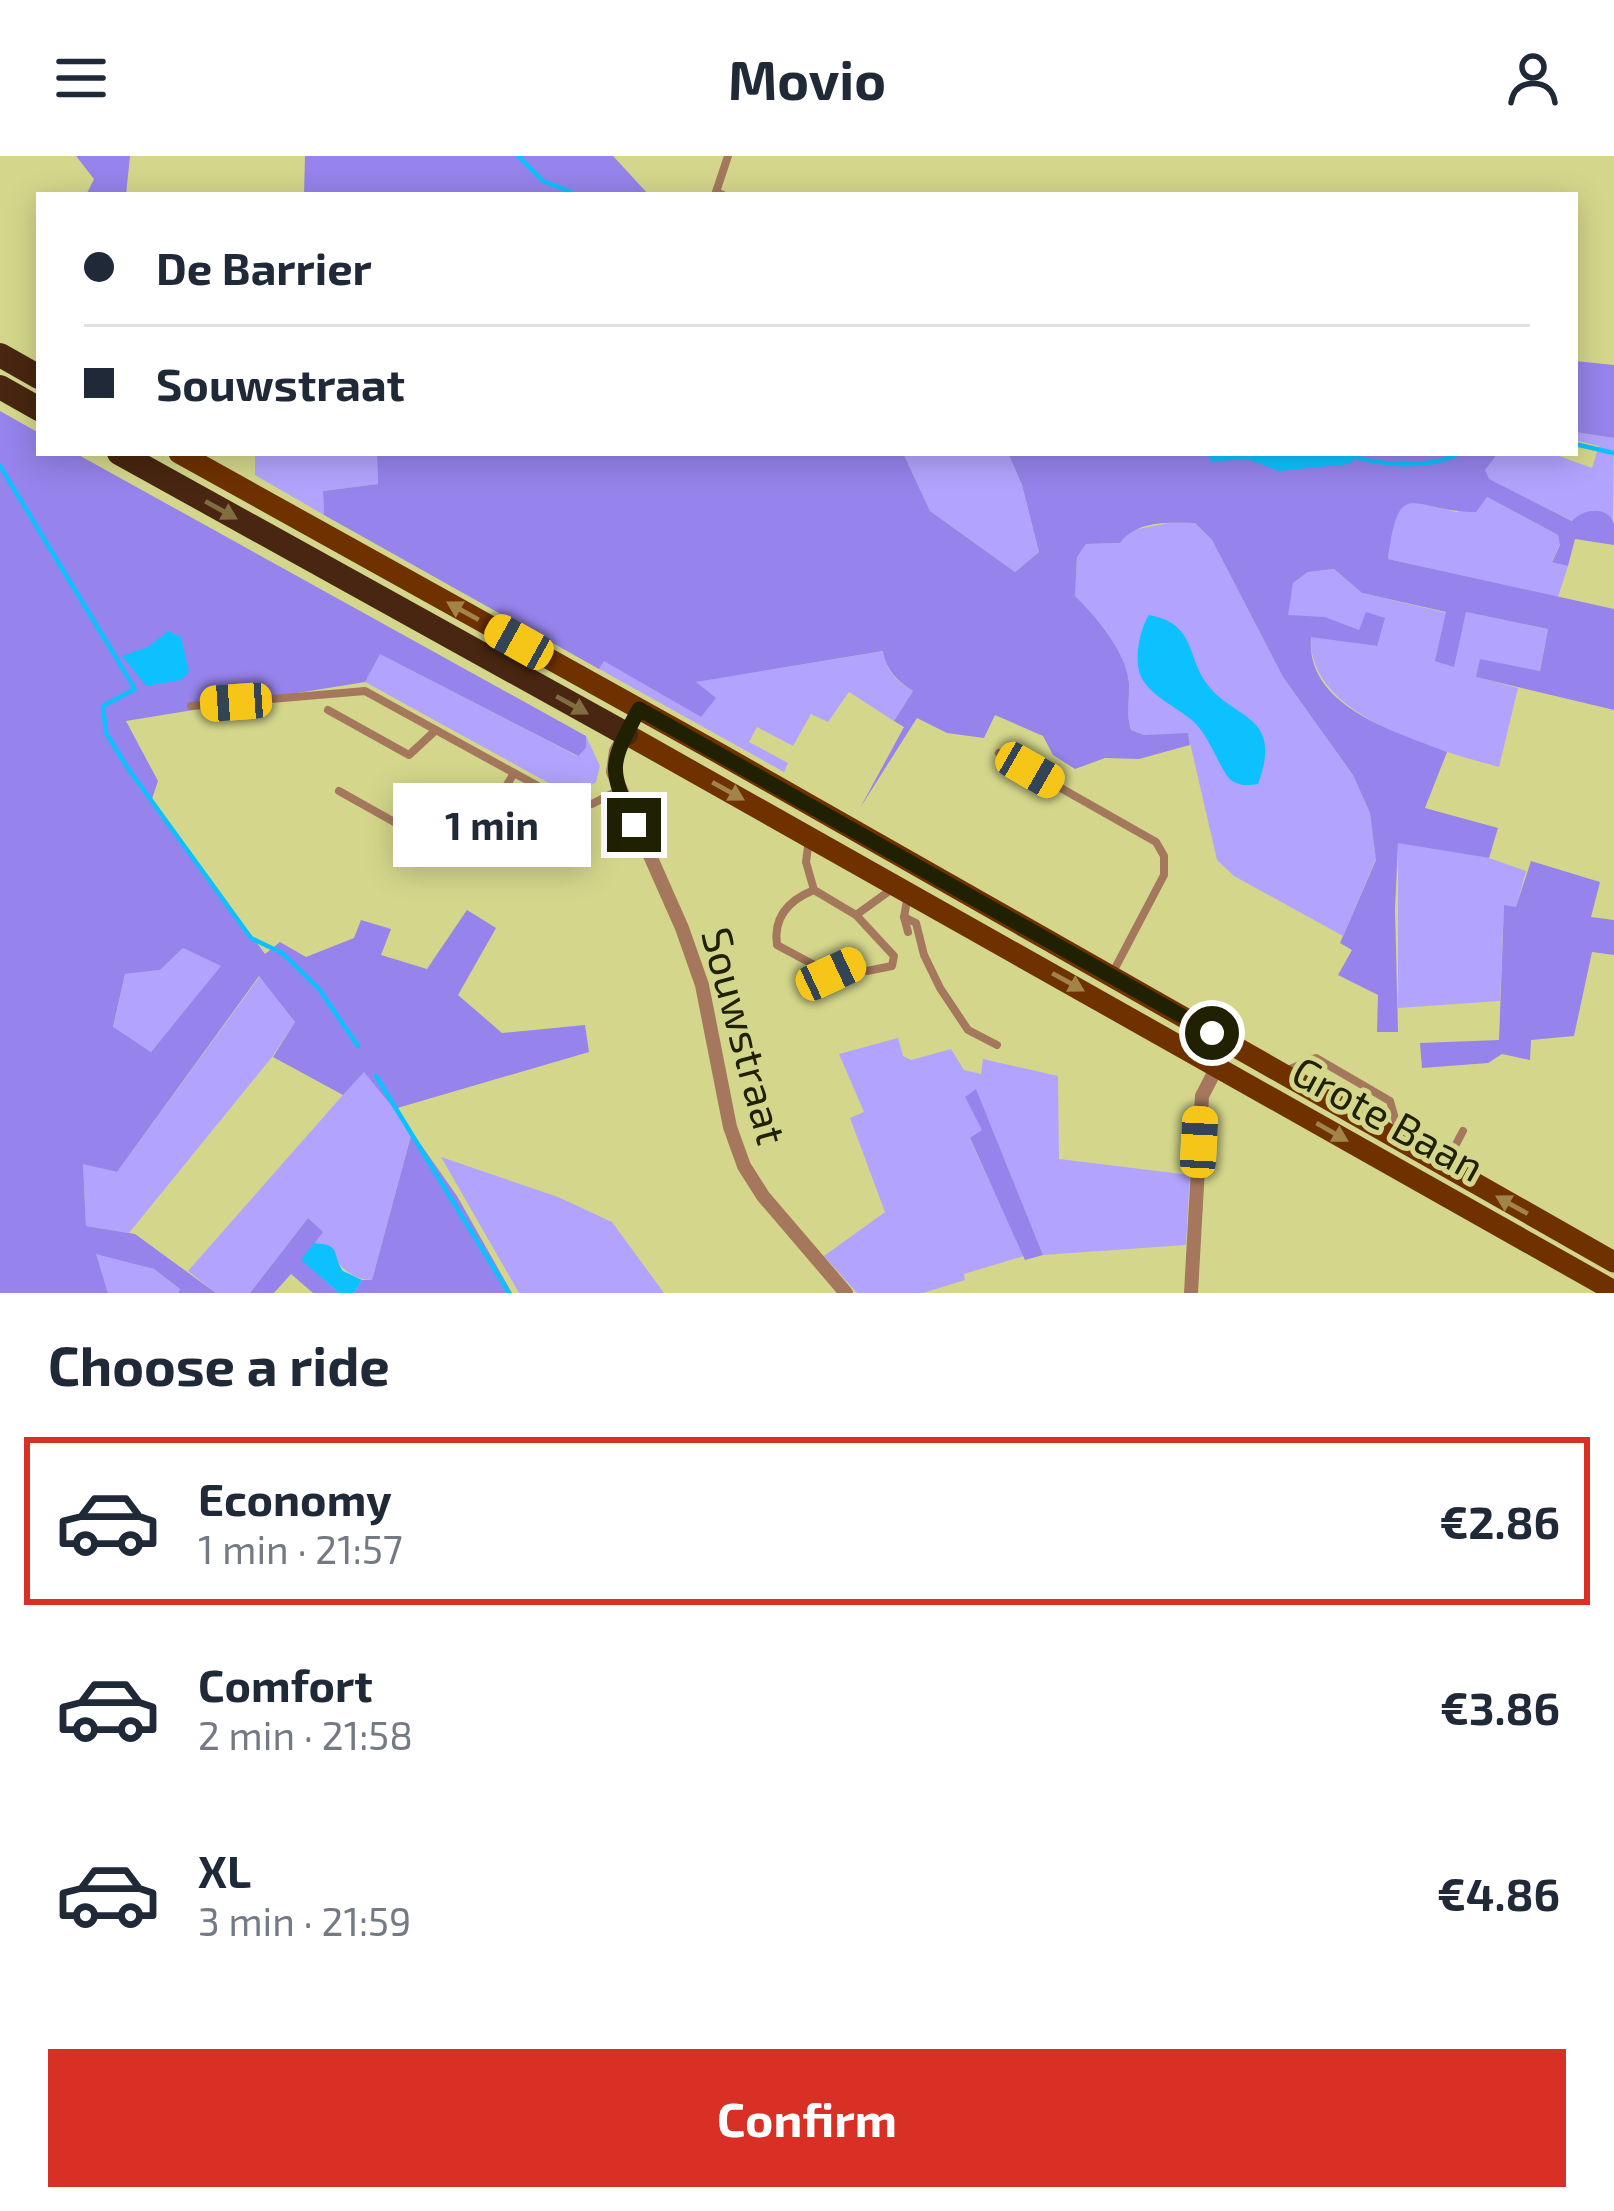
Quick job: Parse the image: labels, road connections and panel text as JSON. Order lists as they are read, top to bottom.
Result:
{
  "streets": {
    "highway": ["Grote Baan"],
    "street": ["Souwstraat"]
  },
  "page": {
    "header": "Movio",
    "banner": ["De Barrier", "Souwstraat"],
    "bubble": "1 min",
    "heading": "Choose a ride",
    "list": [
      {
        "name": "Economy",
        "note": "1 min · 21:57",
        "value": "€2.86"
      },
      {
        "name": "Comfort",
        "note": "2 min · 21:58",
        "value": "€3.86"
      },
      {
        "name": "XL",
        "note": "3 min · 21:59",
        "value": "€4.86"
      }
    ],
    "buttons": "Confirm"
  }
}
